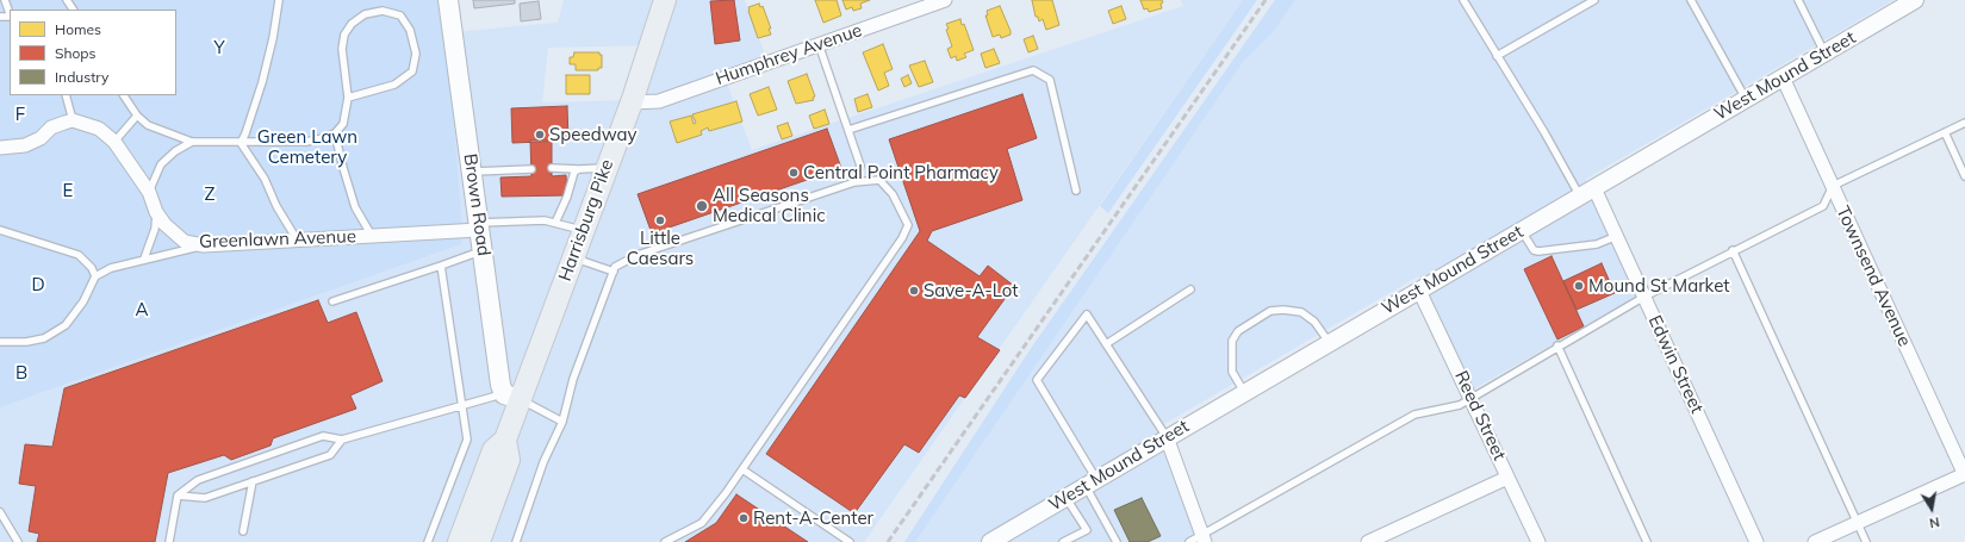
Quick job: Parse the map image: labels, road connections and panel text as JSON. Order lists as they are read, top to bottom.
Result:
{
  "streets": {
    "main road": ["Brown Road", "Harrisburg Pike"],
    "street": [
      "Humphrey Avenue",
      "West Mound Street",
      "Greenlawn Avenue",
      "Townsend Avenue",
      "Edwin Street",
      "Reed Street"
    ]
  },
  "crossings": [
    ["Humphrey Avenue", "Harrisburg Pike"],
    ["West Mound Street", "Townsend Avenue"],
    ["West Mound Street", "Edwin Street"],
    ["West Mound Street", "Reed Street"],
    ["Brown Road", "Harrisburg Pike"],
    ["Brown Road", "Greenlawn Avenue"]
  ],
  "parks": [
    "Y",
    "F",
    "Green Lawn Cemetery",
    "E",
    "Z",
    "D",
    "A",
    "B"
  ],
  "places": [
    "Speedway",
    "Central Point Pharmacy",
    "All Seasons Medical Clinic",
    "Little Caesars",
    "Mound St Market",
    "Save-A-Lot",
    "Rent-A-Center"
  ],
  "legend": ["Homes", "Shops", "Industry"],
  "north": "bottom"
}
